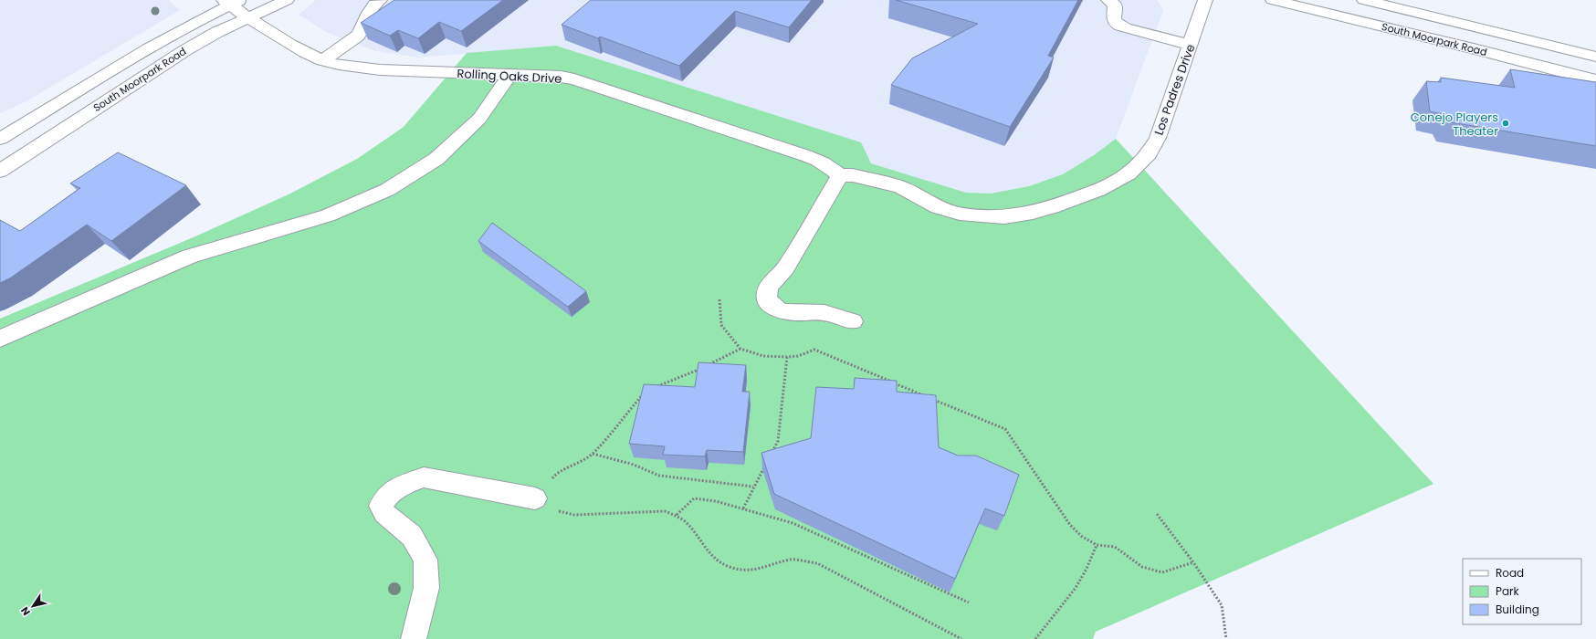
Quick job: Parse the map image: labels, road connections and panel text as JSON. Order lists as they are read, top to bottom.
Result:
{
  "streets": {
    "street": ["South Moorpark Road", "Rolling Oaks Drive", "Los Padres Drive"]
  },
  "crossings": [
    ["South Moorpark Road", "Rolling Oaks Drive"],
    ["Rolling Oaks Drive", "Los Padres Drive"]
  ],
  "places": ["Conejo Players Theater"],
  "legend": ["Road", "Park", "Building"],
  "north": "bottom left"
}
